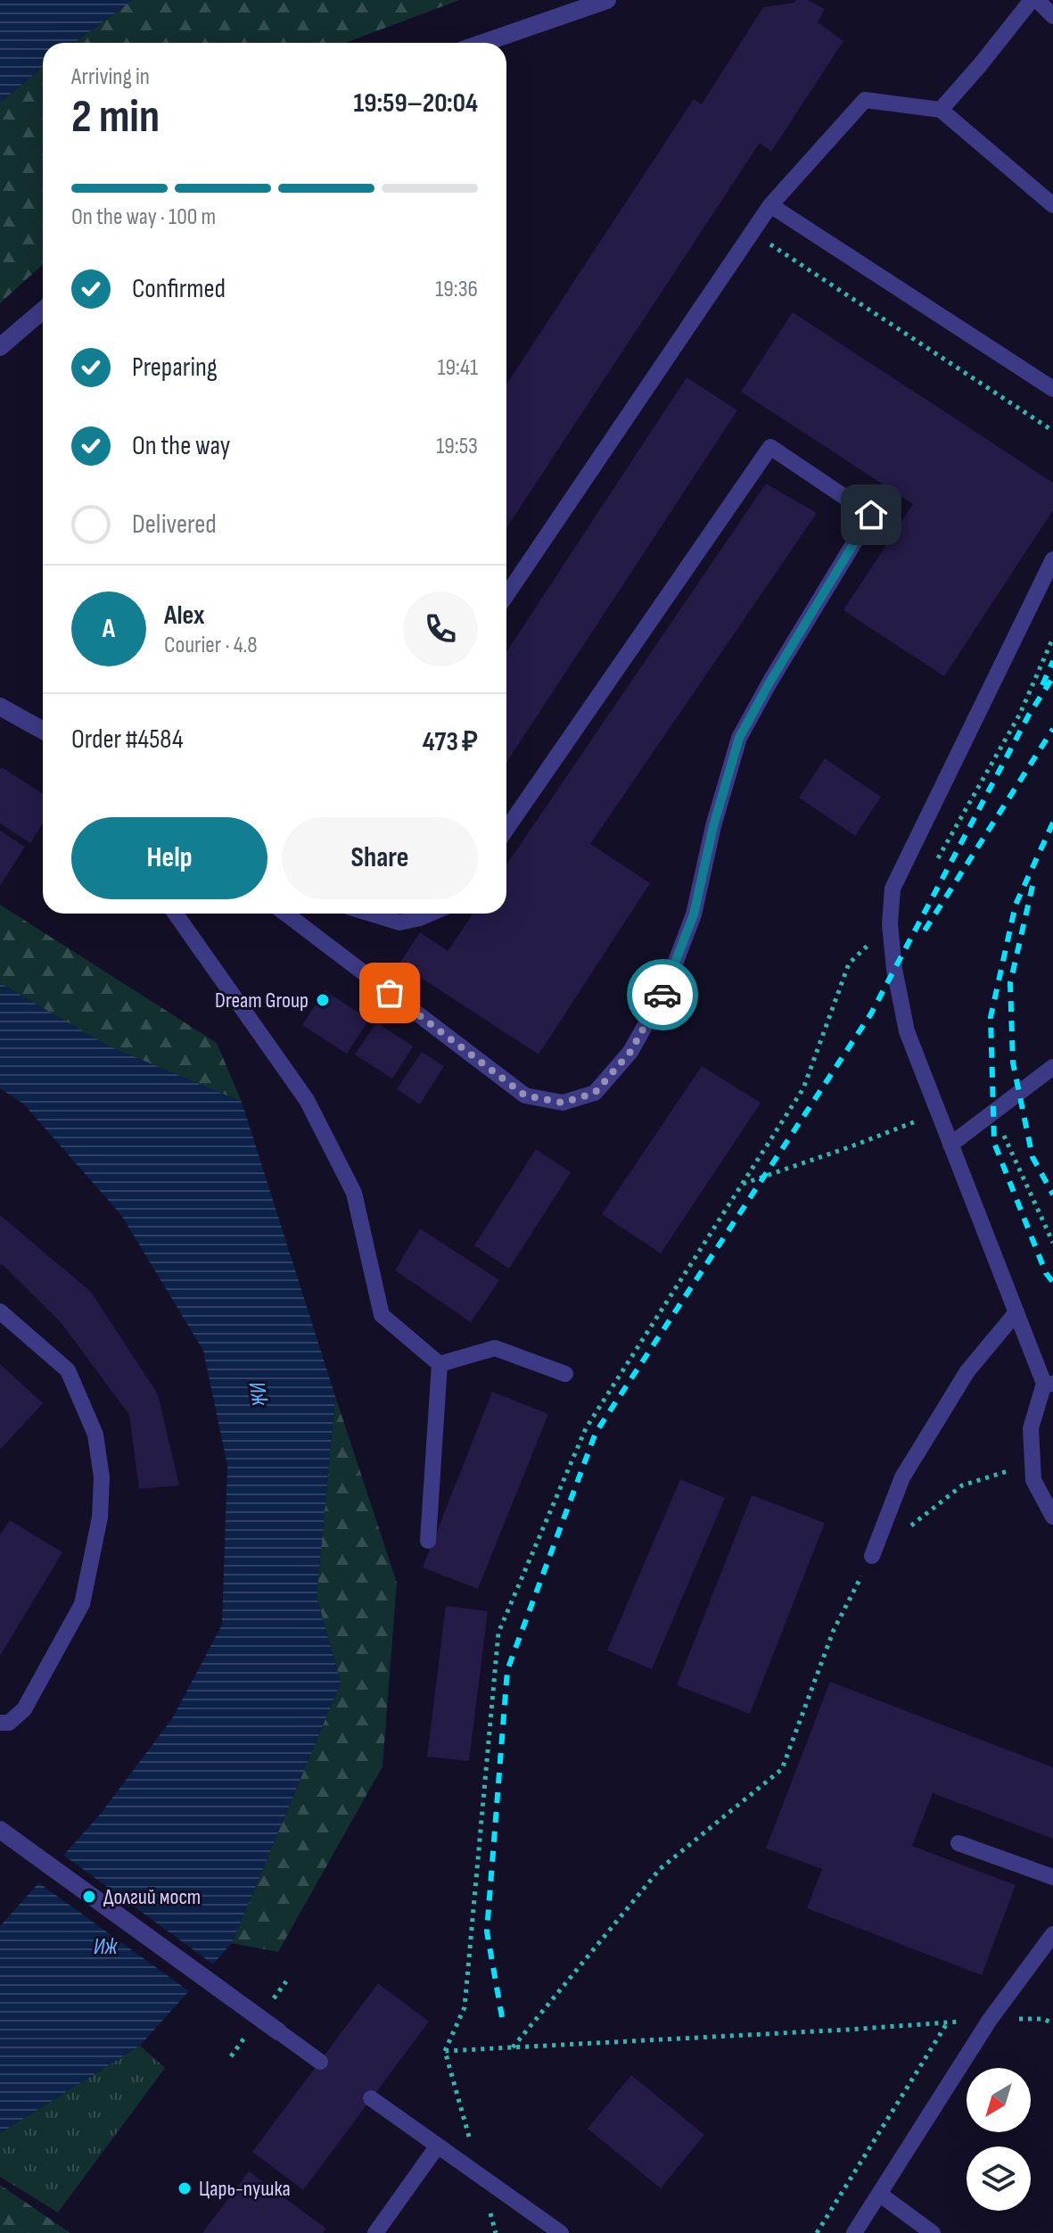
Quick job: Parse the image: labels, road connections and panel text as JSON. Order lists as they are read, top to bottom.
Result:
{
  "water": ["Иж"],
  "places": ["Dream Group", "Долгий мост", "Царь-пушка"],
  "north": "bottom left",
  "page": {
    "heading": ["2 min", "Arriving in", "19:59–20:04"],
    "panel": [
      "Alex",
      "Courier · 4.8",
      "Order #4584",
      "473 ₽"
    ],
    "bar": "On the way · 100 m",
    "list": [
      ["Confirmed", "19:36"],
      ["Preparing", "19:41"],
      ["On the way", "19:53"],
      "Delivered"
    ],
    "round": "A",
    "buttons": ["Help", "Share"]
  }
}
